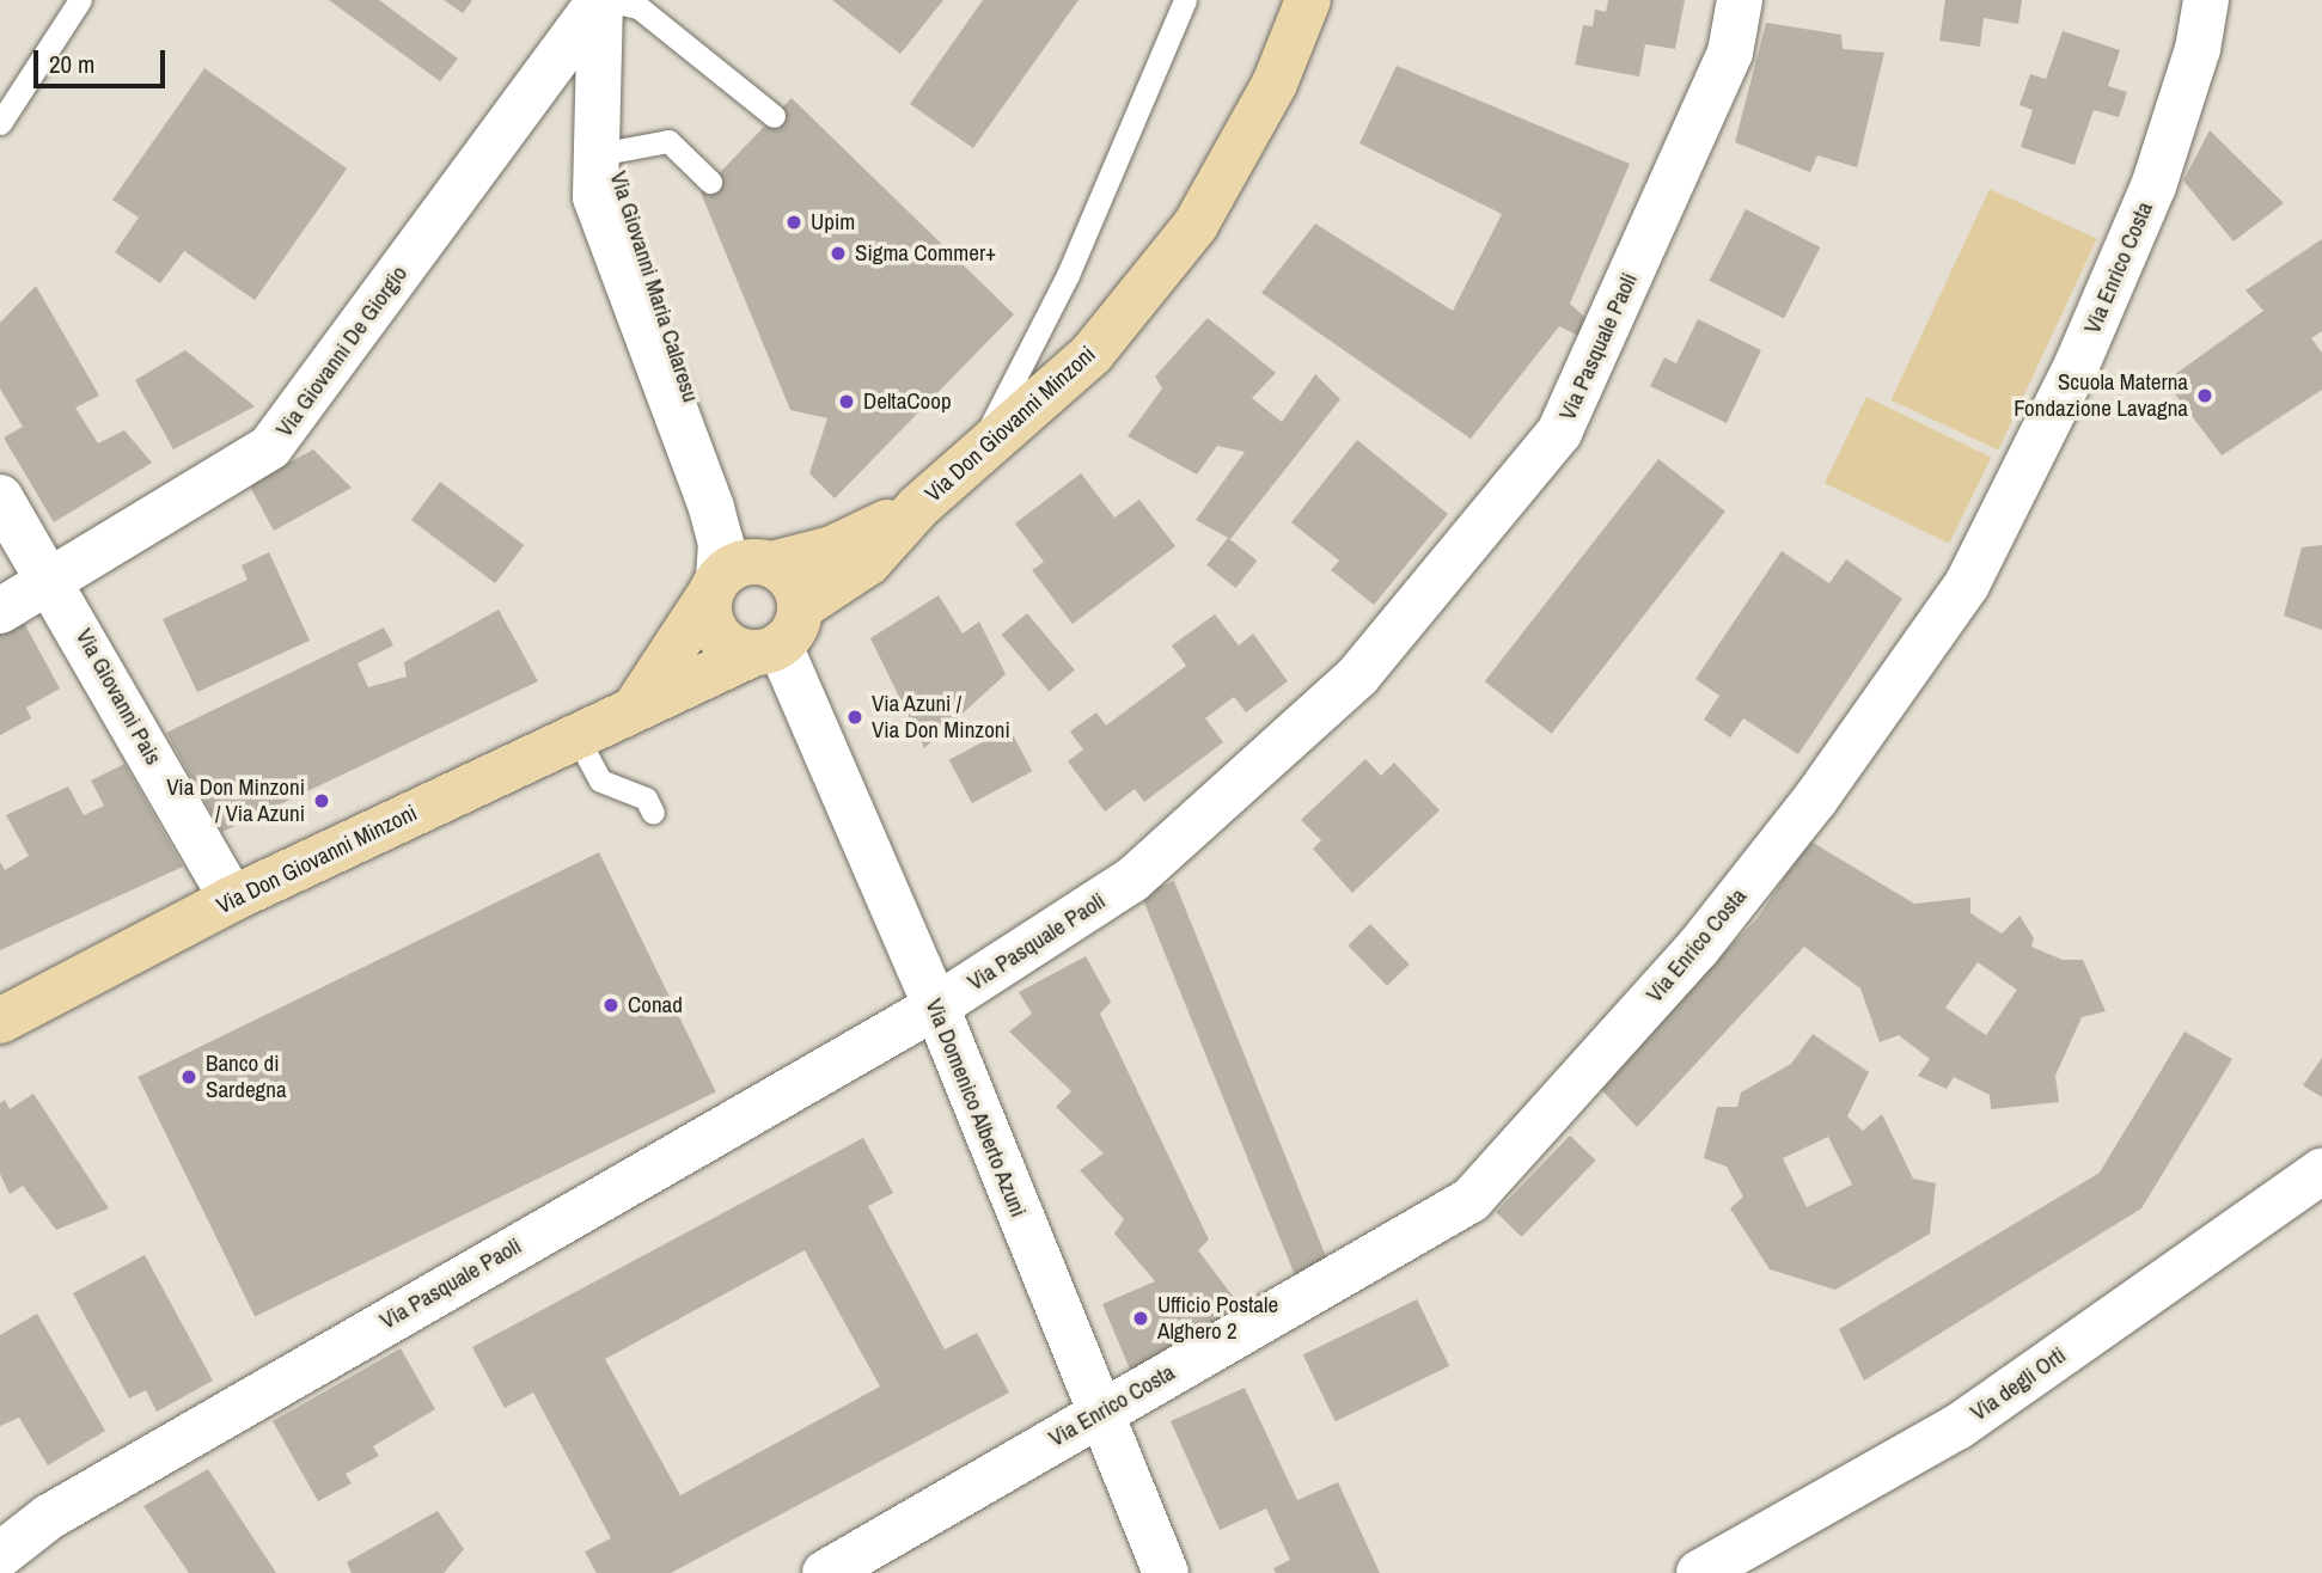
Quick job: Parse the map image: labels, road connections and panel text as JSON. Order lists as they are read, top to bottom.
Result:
{
  "streets": {
    "main road": ["Via Don Giovanni Minzoni"],
    "street": [
      "Via Enrico Costa",
      "Via Giovanni Maria Calaresu",
      "Via Pasquale Paoli",
      "Via Giovanni De Giorgio",
      "Via Giovanni Pais",
      "Via Domenico Alberto Azuni",
      "Via degli Orti"
    ]
  },
  "crossings": [
    ["Via Enrico Costa", "Via Domenico Alberto Azuni"],
    ["Via Giovanni Maria Calaresu", "Via Don Giovanni Minzoni"],
    ["Via Pasquale Paoli", "Via Domenico Alberto Azuni"],
    ["Via Giovanni De Giorgio", "Via Giovanni Pais"],
    ["Via Don Giovanni Minzoni", "Via Giovanni Pais"],
    ["Via Don Giovanni Minzoni", "Via Domenico Alberto Azuni"]
  ],
  "places": [
    "Upim",
    "Sigma Commer+",
    "Scuola Materna Fondazione Lavagna",
    "DeltaCoop",
    "Via Azuni / Via Don Minzoni",
    "Via Don Minzoni / Via Azuni",
    "Conad",
    "Banco di Sardegna",
    "Ufficio Postale Alghero 2"
  ],
  "scale_bar": "20 m"
}
